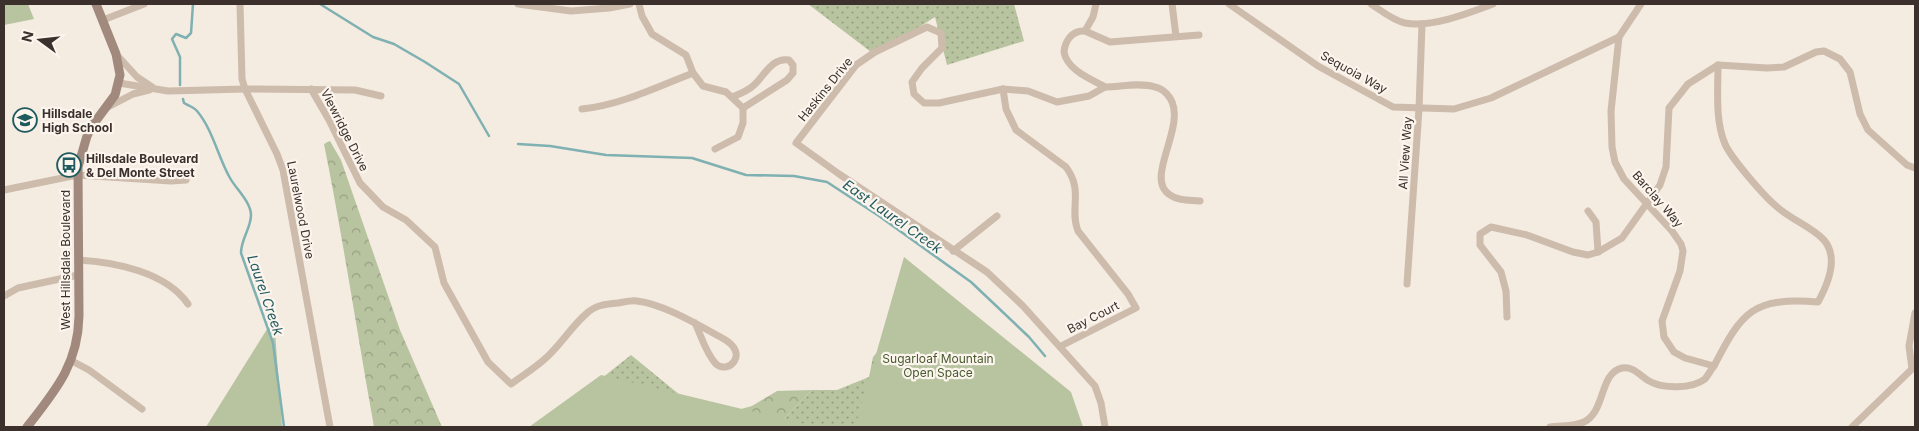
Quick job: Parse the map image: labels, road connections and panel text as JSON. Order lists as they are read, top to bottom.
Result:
{
  "streets": {
    "main road": ["West Hillsdale Boulevard"],
    "street": [
      "Sequoia Way",
      "Haskins Drive",
      "Viewridge Drive",
      "All View Way",
      "Barclay Way",
      "Laurelwood Drive",
      "Bay Court"
    ]
  },
  "crossings": [
    ["Sequoia Way", "All View Way"],
    ["Sequoia Way", "Barclay Way"],
    ["Haskins Drive", "Bay Court"]
  ],
  "water": ["East Laurel Creek", "Laurel Creek"],
  "parks": ["Sugarloaf Mountain Open Space"],
  "places": {
    "school or university": ["Hillsdale High School"],
    "bus stop": ["Hillsdale Boulevard & Del Monte Street"]
  },
  "north": "left"
}
